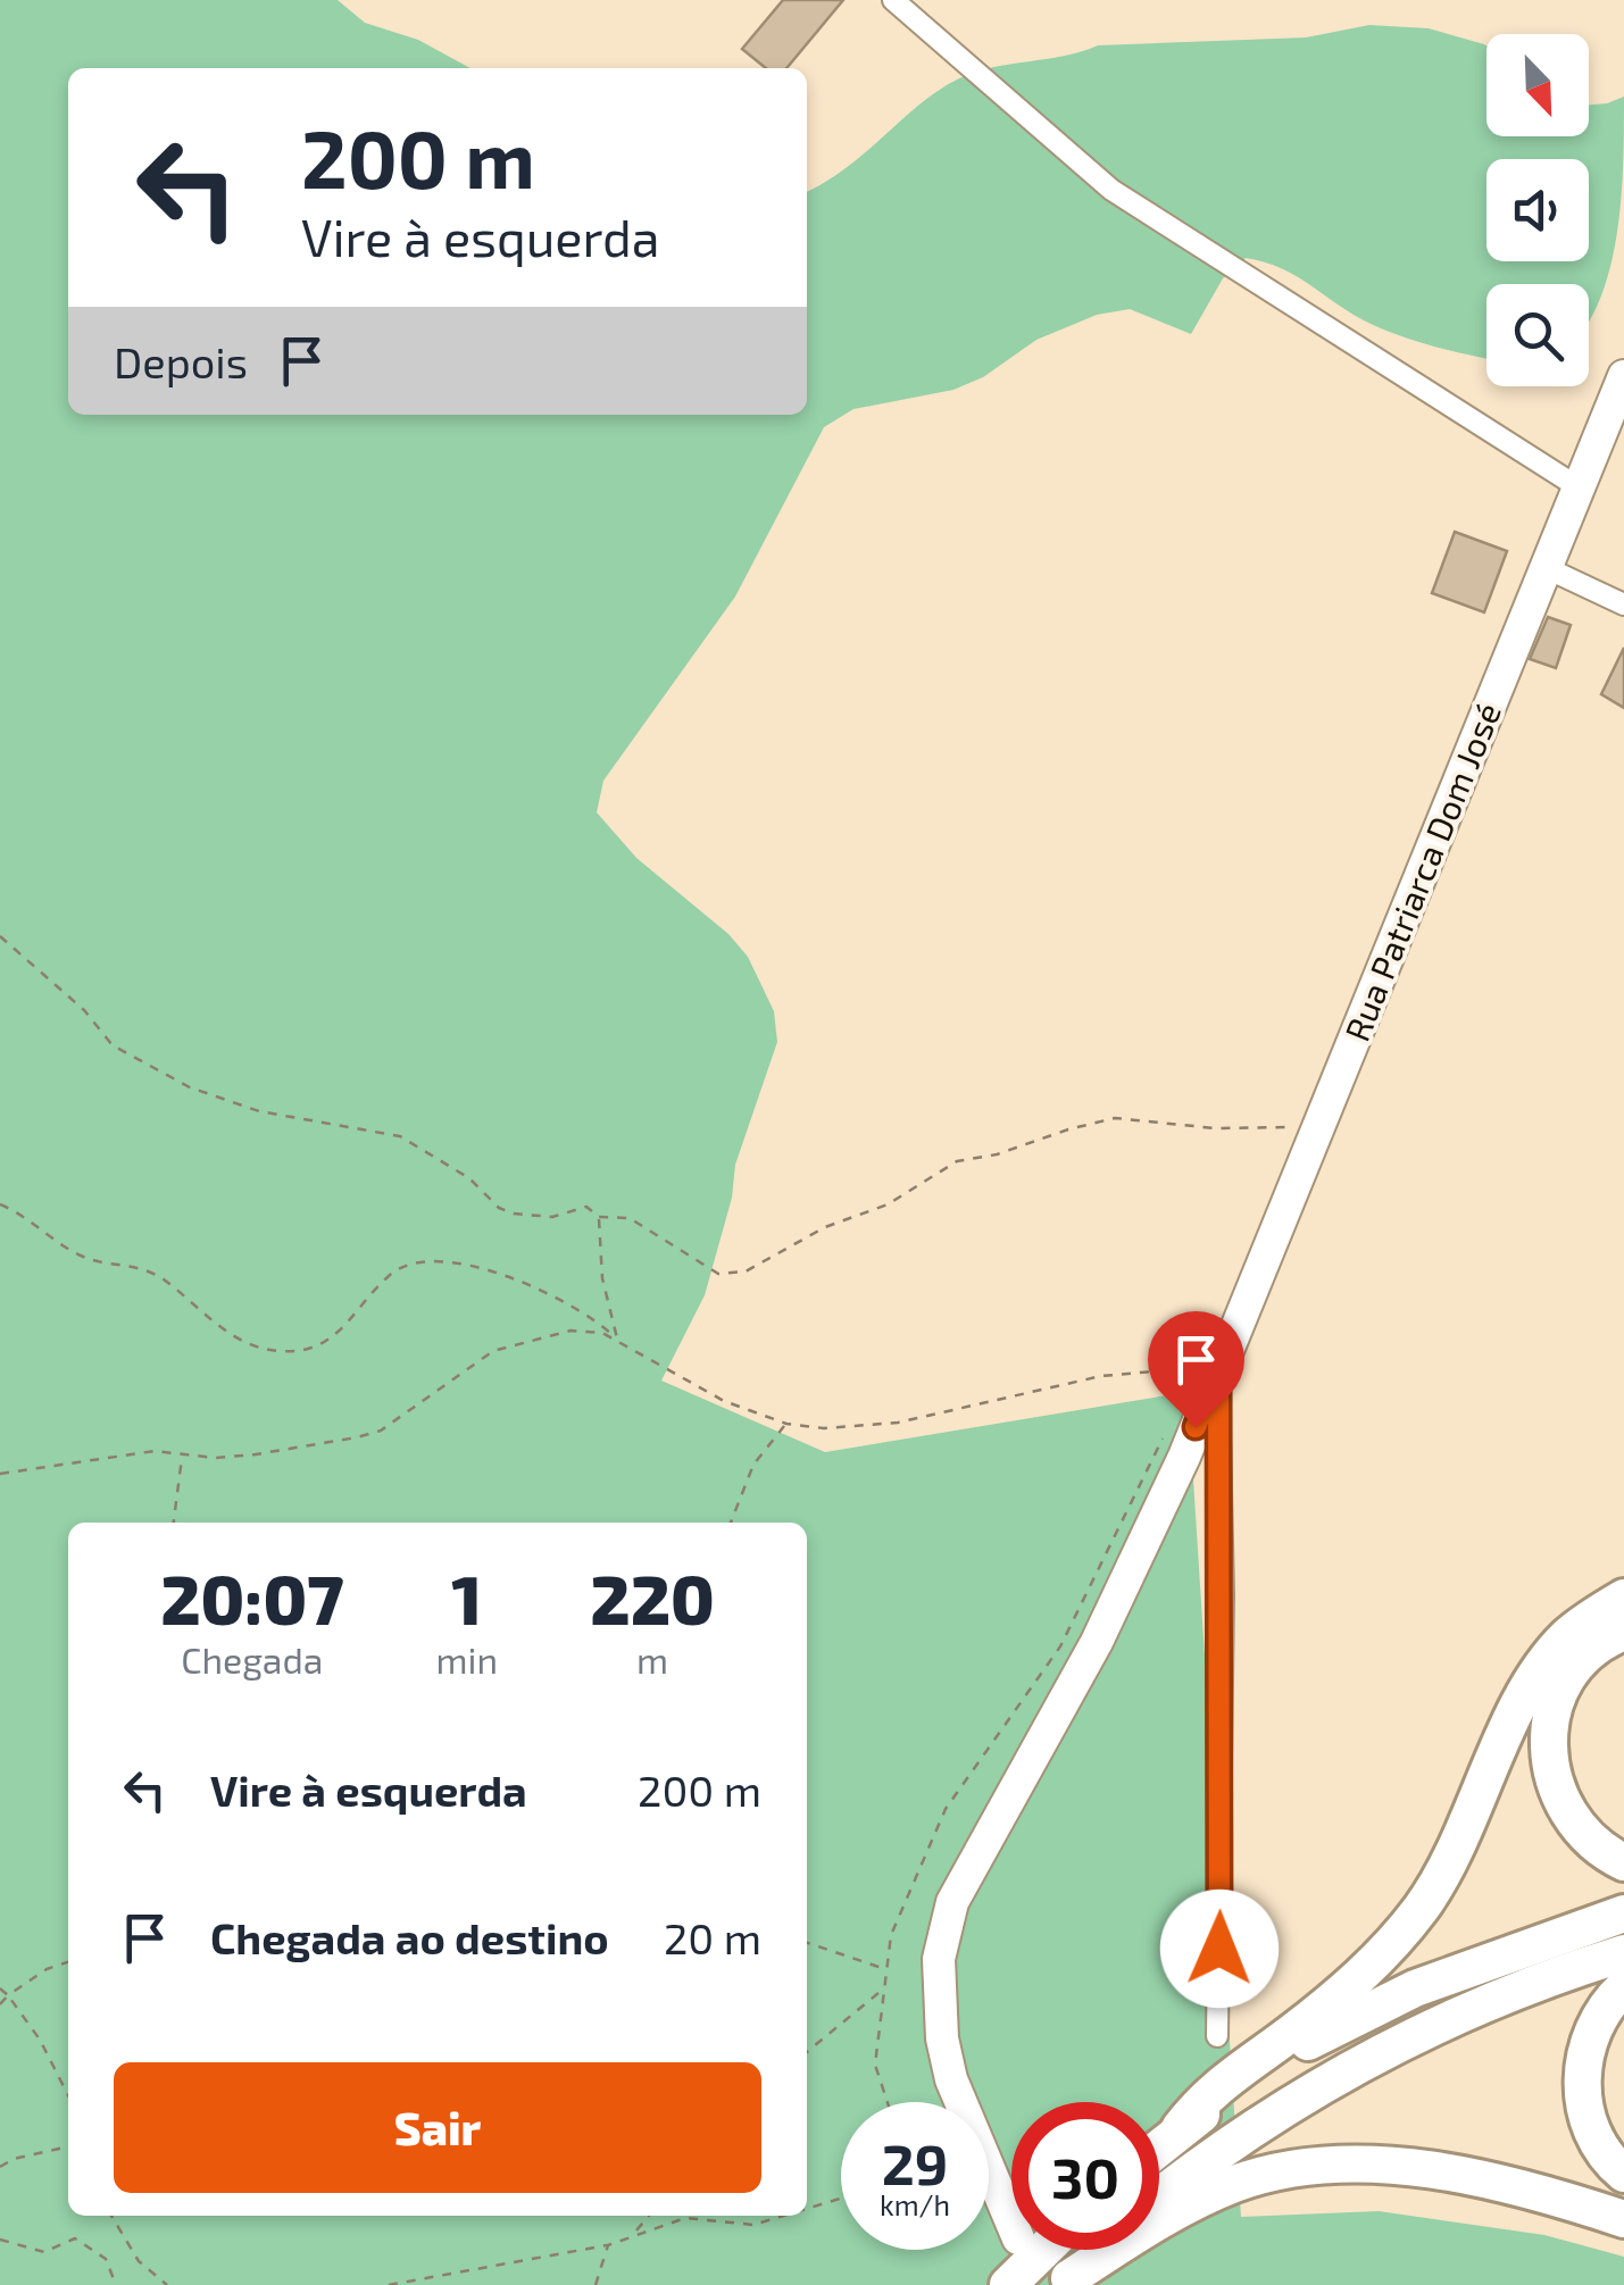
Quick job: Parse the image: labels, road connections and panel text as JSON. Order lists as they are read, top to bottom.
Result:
{
  "streets": {
    "main road": ["Rua Patriarca Dom José"]
  },
  "north": "bottom right",
  "page": {
    "turn": ["200 m", "Vire à esquerda"],
    "then": "Depois",
    "eta": [
      "20:07",
      "Chegada",
      "1",
      "min",
      "220",
      "m"
    ],
    "list": [
      {
        "name": "Vire à esquerda",
        "value": "200 m"
      },
      {
        "name": "Chegada ao destino",
        "value": "20 m"
      }
    ],
    "buttons": "Sair",
    "speed": "29 km/h",
    "limit": "30"
  }
}
